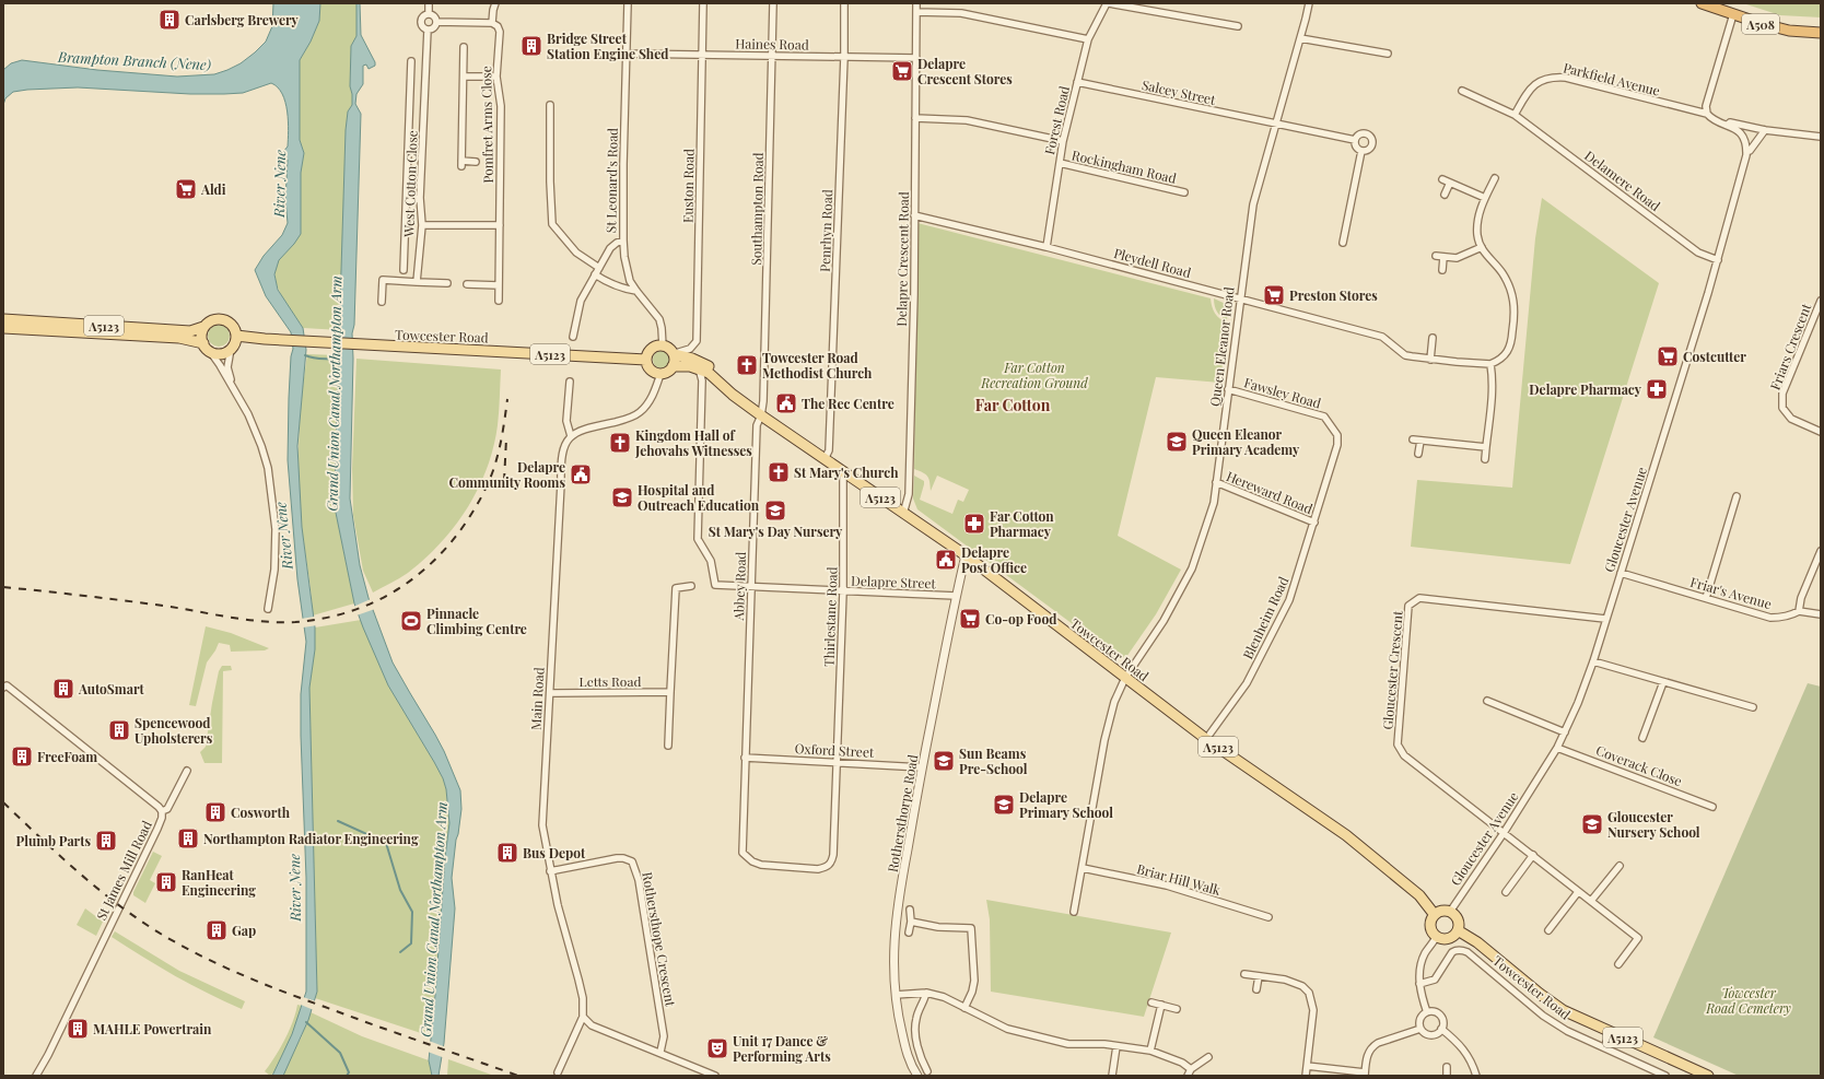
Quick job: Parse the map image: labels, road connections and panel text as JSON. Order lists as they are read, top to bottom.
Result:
{
  "streets": {
    "highway": ["A508"],
    "main road": ["A5123", "Towcester Road"],
    "street": [
      "Haines Road",
      "Parkfield Avenue",
      "Salcey Street",
      "Forest Road",
      "Pomfret Arms Close",
      "Rockingham Road",
      "St Leonard's Road",
      "Delamere Road",
      "West Cotton Close",
      "Euston Road",
      "Southampton Road",
      "Penrhyn Road",
      "Delapre Crescent Road",
      "Pleydell Road",
      "Queen Eleanor Road",
      "Friars Crescent",
      "Fawsley Road",
      "Hereward Road",
      "Gloucester Avenue",
      "Delapre Street",
      "Abbey Road",
      "Friar's Avenue",
      "Thirlestane Road",
      "Blenheim Road",
      "Gloucester Crescent",
      "Letts Road",
      "Main Road",
      "Oxford Street",
      "Coverack Close",
      "Rothersthorpe Road",
      "St James Mill Road",
      "Briar Hill Walk",
      "Rothersthope Crescent"
    ]
  },
  "crossings": [
    ["Haines Road", "St Leonard's Road"],
    ["Haines Road", "Euston Road"],
    ["Haines Road", "Southampton Road"],
    ["Haines Road", "Penrhyn Road"],
    ["Haines Road", "Delapre Crescent Road"],
    ["Parkfield Avenue", "Delamere Road"],
    ["Salcey Street", "Forest Road"],
    ["Salcey Street", "Queen Eleanor Road"],
    ["Forest Road", "Rockingham Road"],
    ["Forest Road", "Pleydell Road"],
    ["St Leonard's Road", "Euston Road"],
    ["St Leonard's Road", "Towcester Road"],
    ["Delamere Road", "Gloucester Avenue"],
    ["Euston Road", "Towcester Road"],
    ["Southampton Road", "Towcester Road"],
    ["Southampton Road", "Abbey Road"],
    ["Penrhyn Road", "Towcester Road"],
    ["Delapre Crescent Road", "Pleydell Road"],
    ["Delapre Crescent Road", "Towcester Road"],
    ["Pleydell Road", "Queen Eleanor Road"],
    ["A5123", "Towcester Road"],
    ["Towcester Road", "Queen Eleanor Road"],
    ["Towcester Road", "Gloucester Avenue"],
    ["Towcester Road", "Delapre Street"],
    ["Towcester Road", "Abbey Road"],
    ["Towcester Road", "Thirlestane Road"],
    ["Towcester Road", "Blenheim Road"],
    ["Towcester Road", "Rothersthorpe Road"],
    ["Queen Eleanor Road", "Fawsley Road"],
    ["Queen Eleanor Road", "Hereward Road"],
    ["Queen Eleanor Road", "Briar Hill Walk"],
    ["Fawsley Road", "Blenheim Road"],
    ["Hereward Road", "Blenheim Road"],
    ["Gloucester Avenue", "Friar's Avenue"],
    ["Gloucester Avenue", "Gloucester Crescent"],
    ["Gloucester Avenue", "Coverack Close"],
    ["Delapre Street", "Abbey Road"],
    ["Delapre Street", "Thirlestane Road"],
    ["Delapre Street", "Rothersthorpe Road"],
    ["Abbey Road", "Thirlestane Road"],
    ["Abbey Road", "Oxford Street"],
    ["Thirlestane Road", "Oxford Street"],
    ["Letts Road", "Main Road"],
    ["Main Road", "Rothersthope Crescent"],
    ["Oxford Street", "Rothersthorpe Road"]
  ],
  "districts": ["Far Cotton"],
  "water": ["Brampton Branch (Nene)", "River Nene", "Grand Union Canal Northampton Arm"],
  "parks": ["Far Cotton Recreation Ground", "Towcester Road Cemetery"],
  "places": {
    "building": [
      "Carlsberg Brewery",
      "Bridge Street Station Engine Shed",
      "AutoSmart",
      "Spencewood Upholsterers",
      "FreeFoam",
      "Cosworth",
      "Northampton Radiator Engineering",
      "Plumb Parts",
      "Bus Depot",
      "RanHeat Engineering",
      "Gap",
      "MAHLE Powertrain"
    ],
    "supermarket": [
      "Delapre Crescent Stores",
      "Aldi",
      "Preston Stores",
      "Costcutter",
      "Co-op Food"
    ],
    "church": ["Towcester Road Methodist Church", "Kingdom Hall of Jehovahs Witnesses", "St Mary's Church"],
    "pharmacy": ["Delapre Pharmacy", "Far Cotton Pharmacy"],
    "public building": ["The Rec Centre", "Delapre Community Rooms", "Delapre Post Office"],
    "school or university": [
      "Queen Eleanor Primary Academy",
      "Hospital and Outreach Education",
      "St Mary's Day Nursery",
      "Sun Beams Pre-School",
      "Delapre Primary School",
      "Gloucester Nursery School"
    ],
    "sports": ["Pinnacle Climbing Centre"],
    "theatre": ["Unit 17 Dance & Performing Arts"]
  }
}
